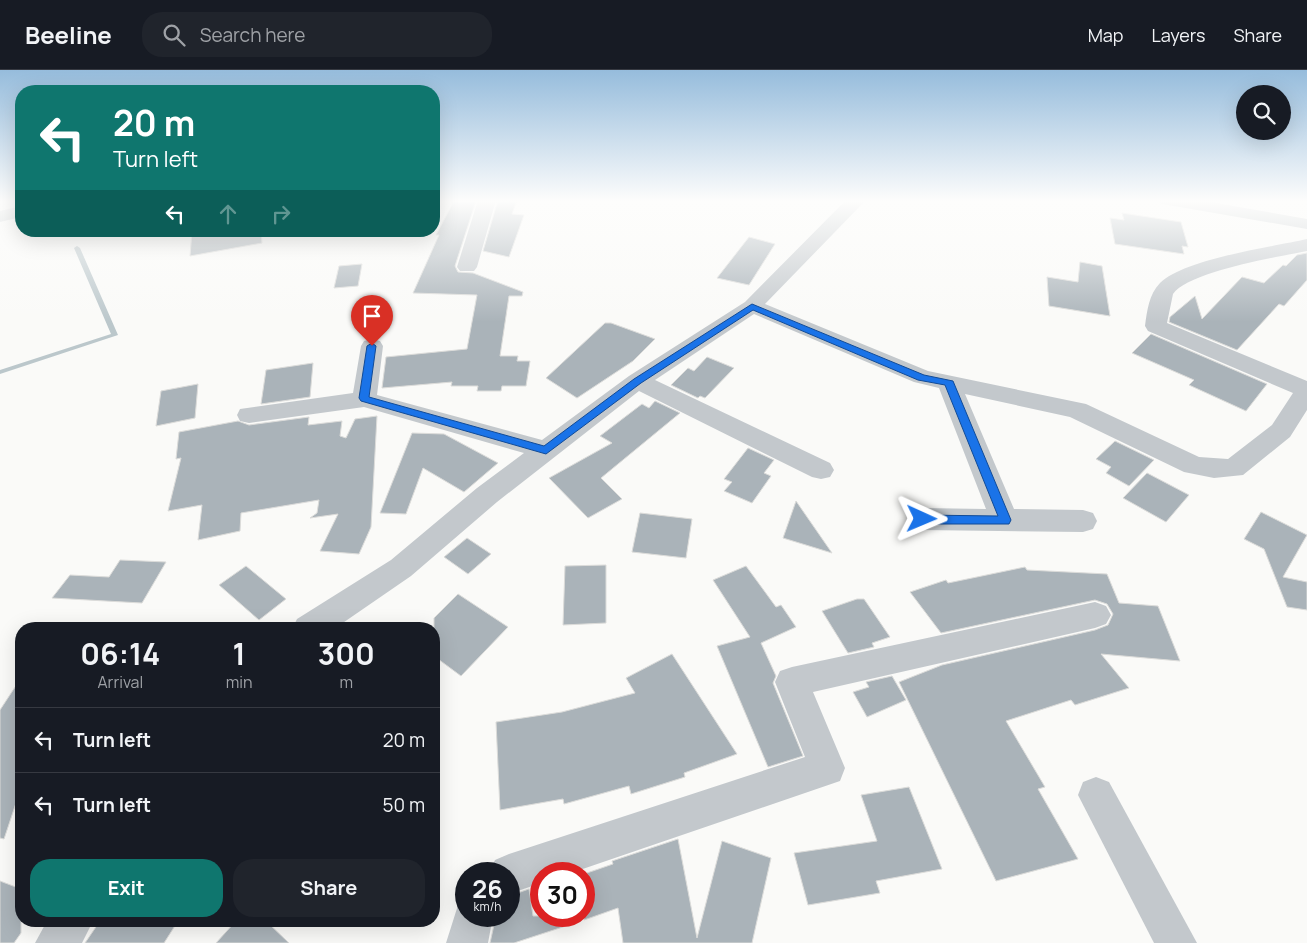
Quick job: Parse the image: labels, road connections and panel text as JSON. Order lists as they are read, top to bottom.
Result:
{
  "page": {
    "header": "Beeline",
    "search": "Search here",
    "nav": ["Map", "Layers", "Share"],
    "turn": ["20 m", "Turn left"],
    "eta": [
      "06:14",
      "Arrival",
      "1",
      "min",
      "300",
      "m"
    ],
    "list": [
      {
        "name": "Turn left",
        "value": "20 m"
      },
      {
        "name": "Turn left",
        "value": "50 m"
      }
    ],
    "buttons": ["Exit", "Share"],
    "speed": "26 km/h",
    "limit": "30"
  }
}
